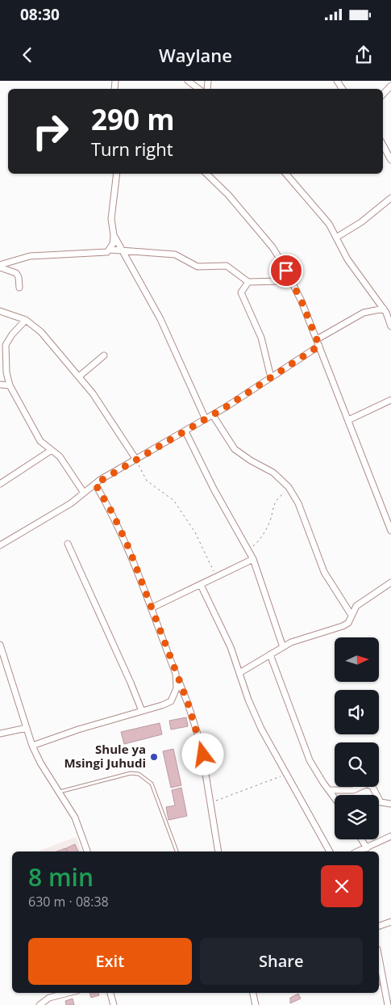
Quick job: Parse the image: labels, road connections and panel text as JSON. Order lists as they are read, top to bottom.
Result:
{
  "places": ["Shule ya Msingi Juhudi"],
  "north": "right",
  "page": {
    "status": "08:30",
    "header": "Waylane",
    "turn": ["290 m", "Turn right"],
    "heading": ["8 min", "630 m · 08:38"],
    "buttons": ["Exit", "Share"]
  }
}
